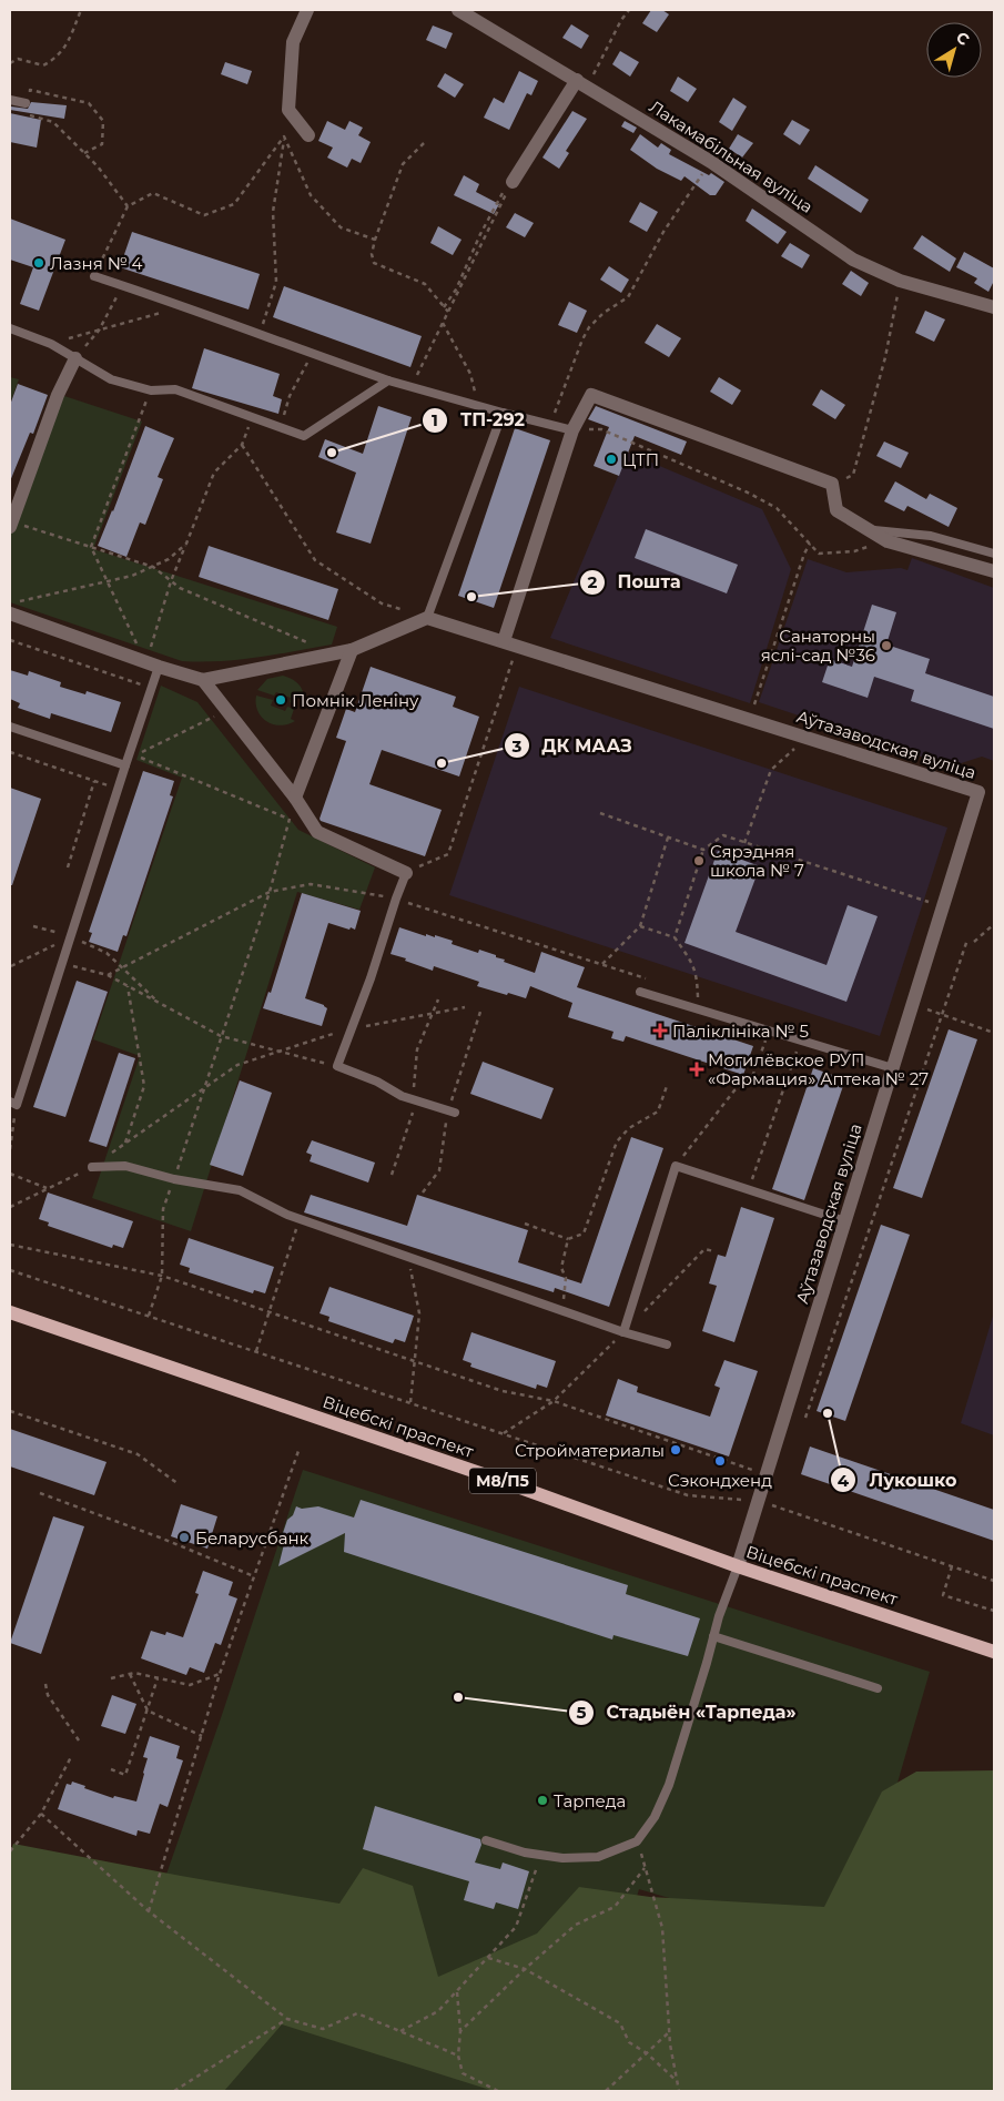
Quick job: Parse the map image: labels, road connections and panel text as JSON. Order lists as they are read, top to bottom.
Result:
{
  "streets": {
    "main road": ["Віцебскі праспект", "М8/П5"],
    "street": ["Лакамабільная вуліца", "Аўтазаводская вуліца"]
  },
  "crossings": [
    ["Аўтазаводская вуліца", "Віцебскі праспект"]
  ],
  "places": {
    "other": [
      "Лазня № 4",
      "ТП-292",
      "ЦТП",
      "Пошта",
      "Санаторны яслі-сад №36",
      "Помнік Леніну",
      "ДК МААЗ",
      "Сярэдняя школа № 7",
      "Лукошко",
      "Стройматериалы",
      "Сэкондхенд",
      "Беларусбанк",
      "Стадыён «Тарпеда»",
      "Тарпеда"
    ],
    "health": ["Паліклініка № 5", "Могилёвское РУП «Фармация» Аптека № 27"]
  },
  "north": "top right"
}
